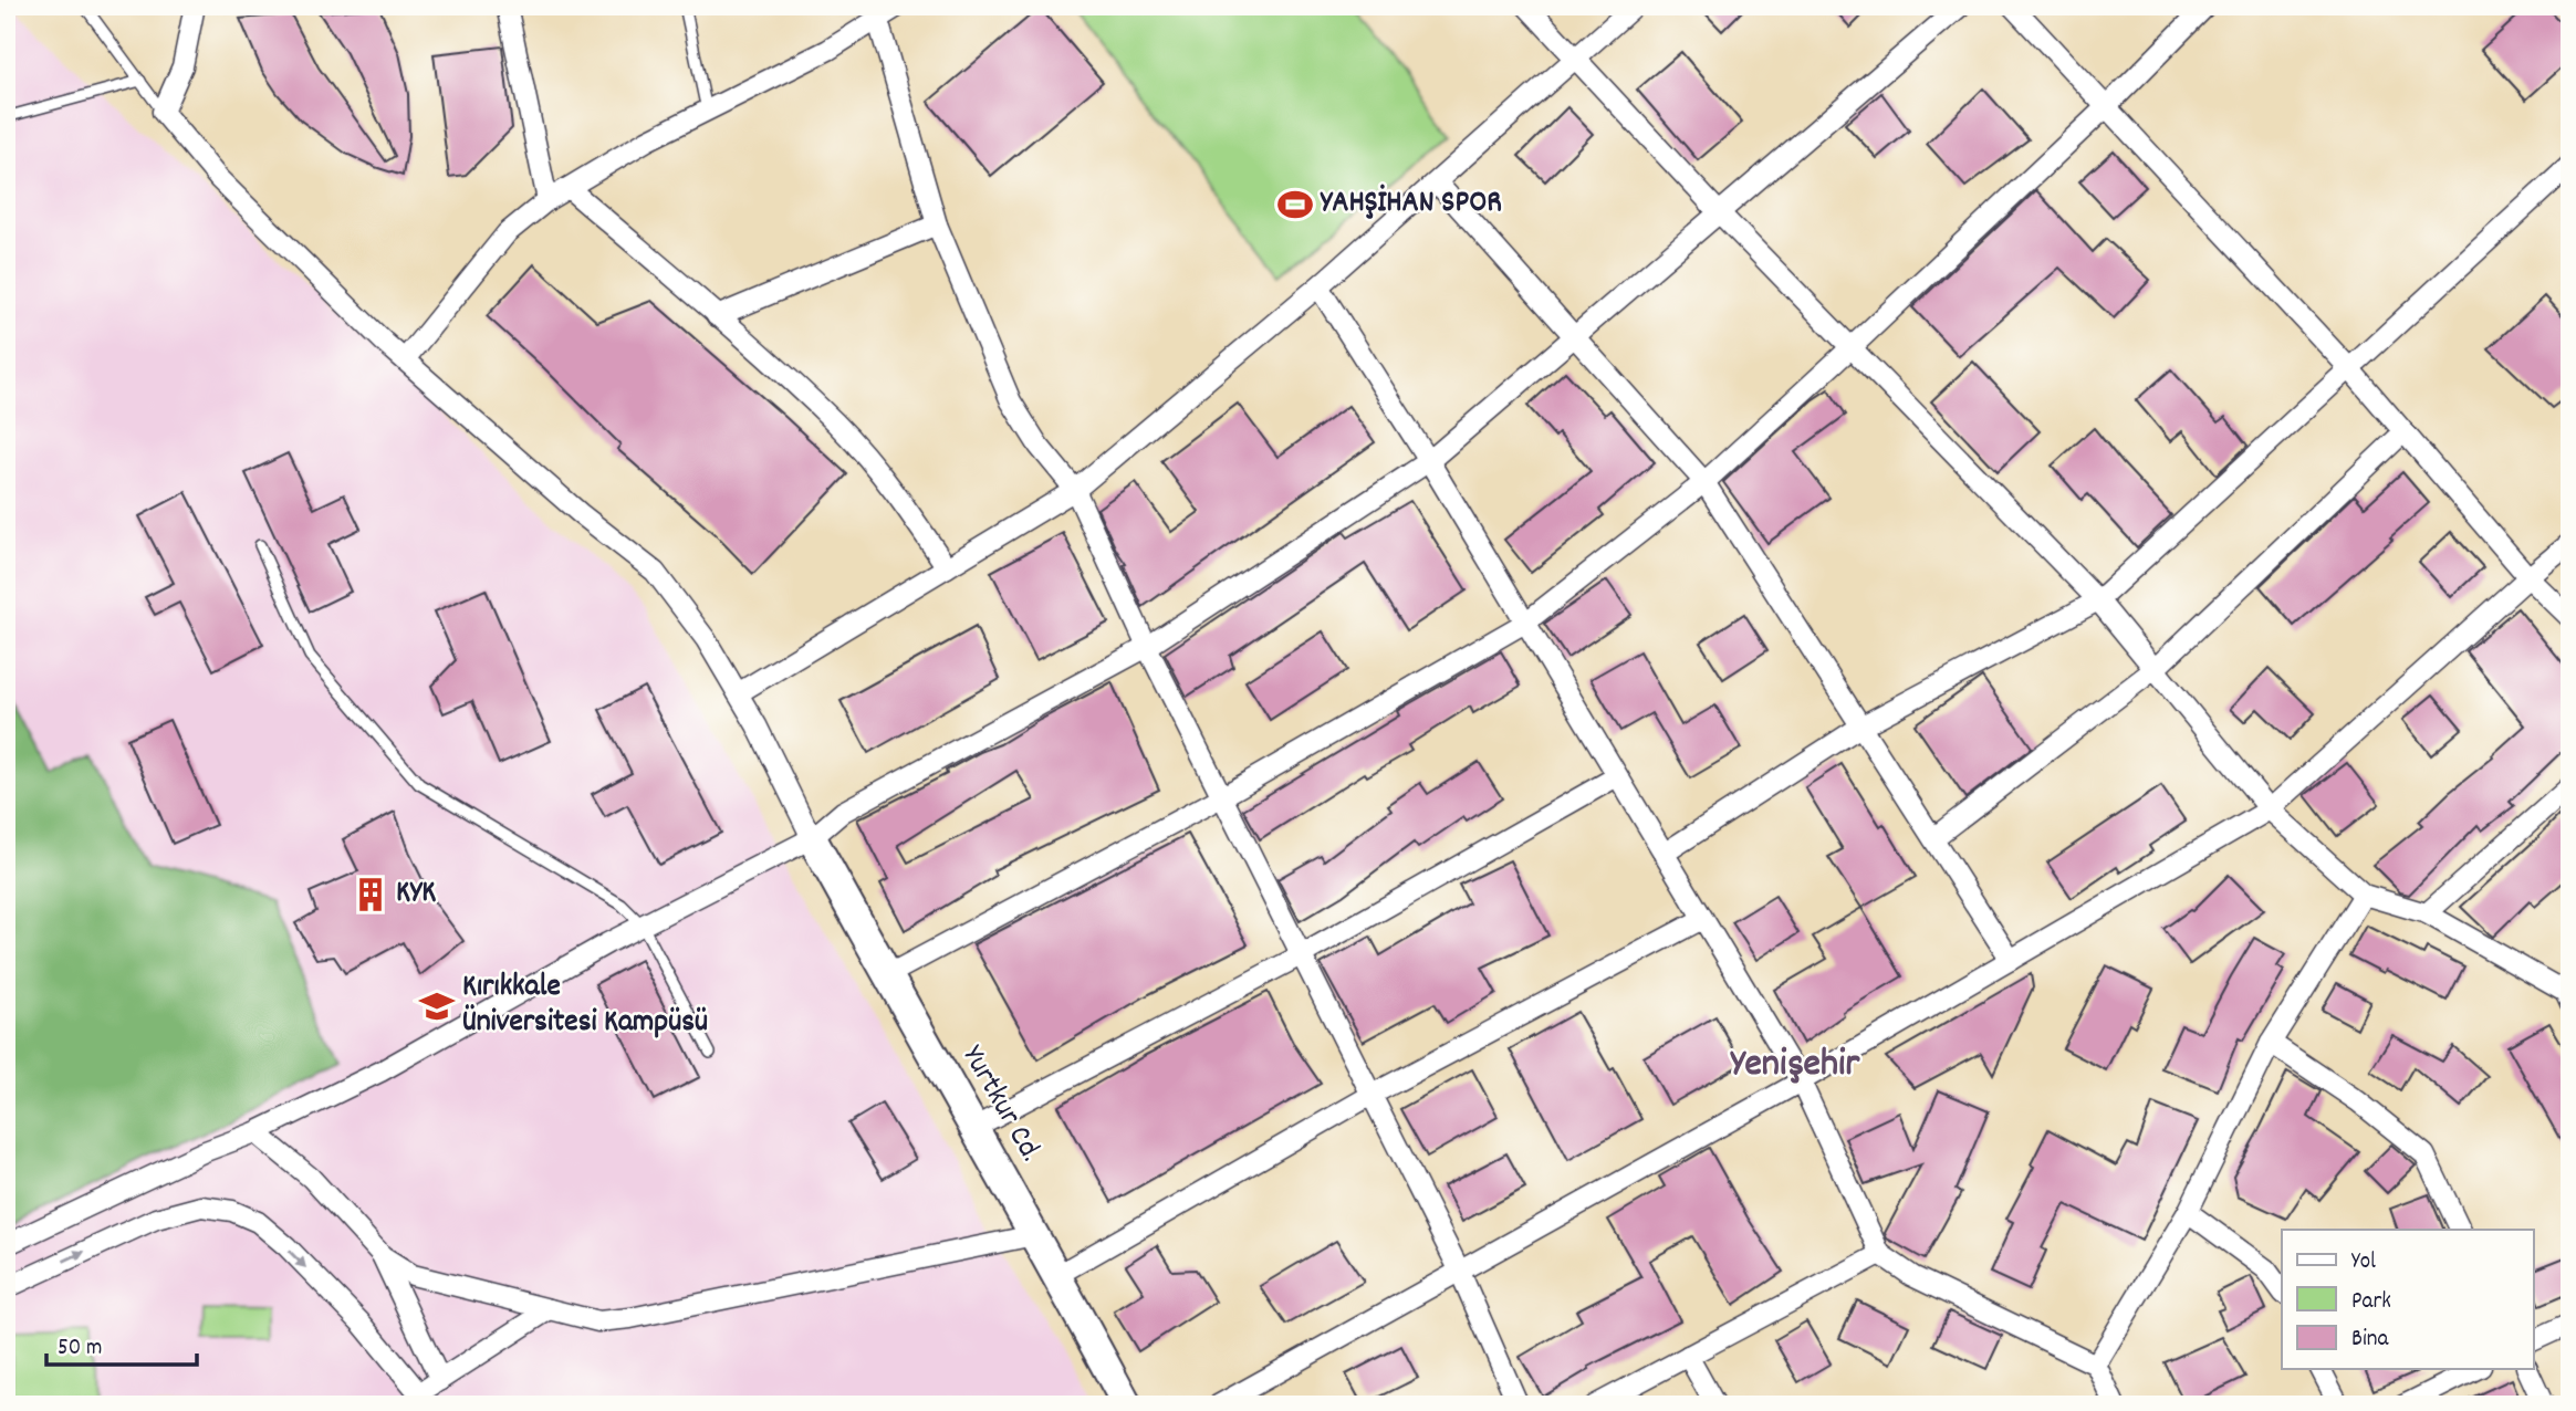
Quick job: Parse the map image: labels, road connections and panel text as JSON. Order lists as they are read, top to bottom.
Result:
{
  "streets": {
    "street": ["Yurtkur Cd."]
  },
  "districts": ["Yenişehir"],
  "places": {
    "sports": ["YAHŞİHAN SPOR"],
    "building": ["KYK"],
    "school or university": ["Kırıkkale Üniversitesi Kampüsü"]
  },
  "legend": ["Yol", "Park", "Bina"],
  "scale_bar": "50 m"
}
